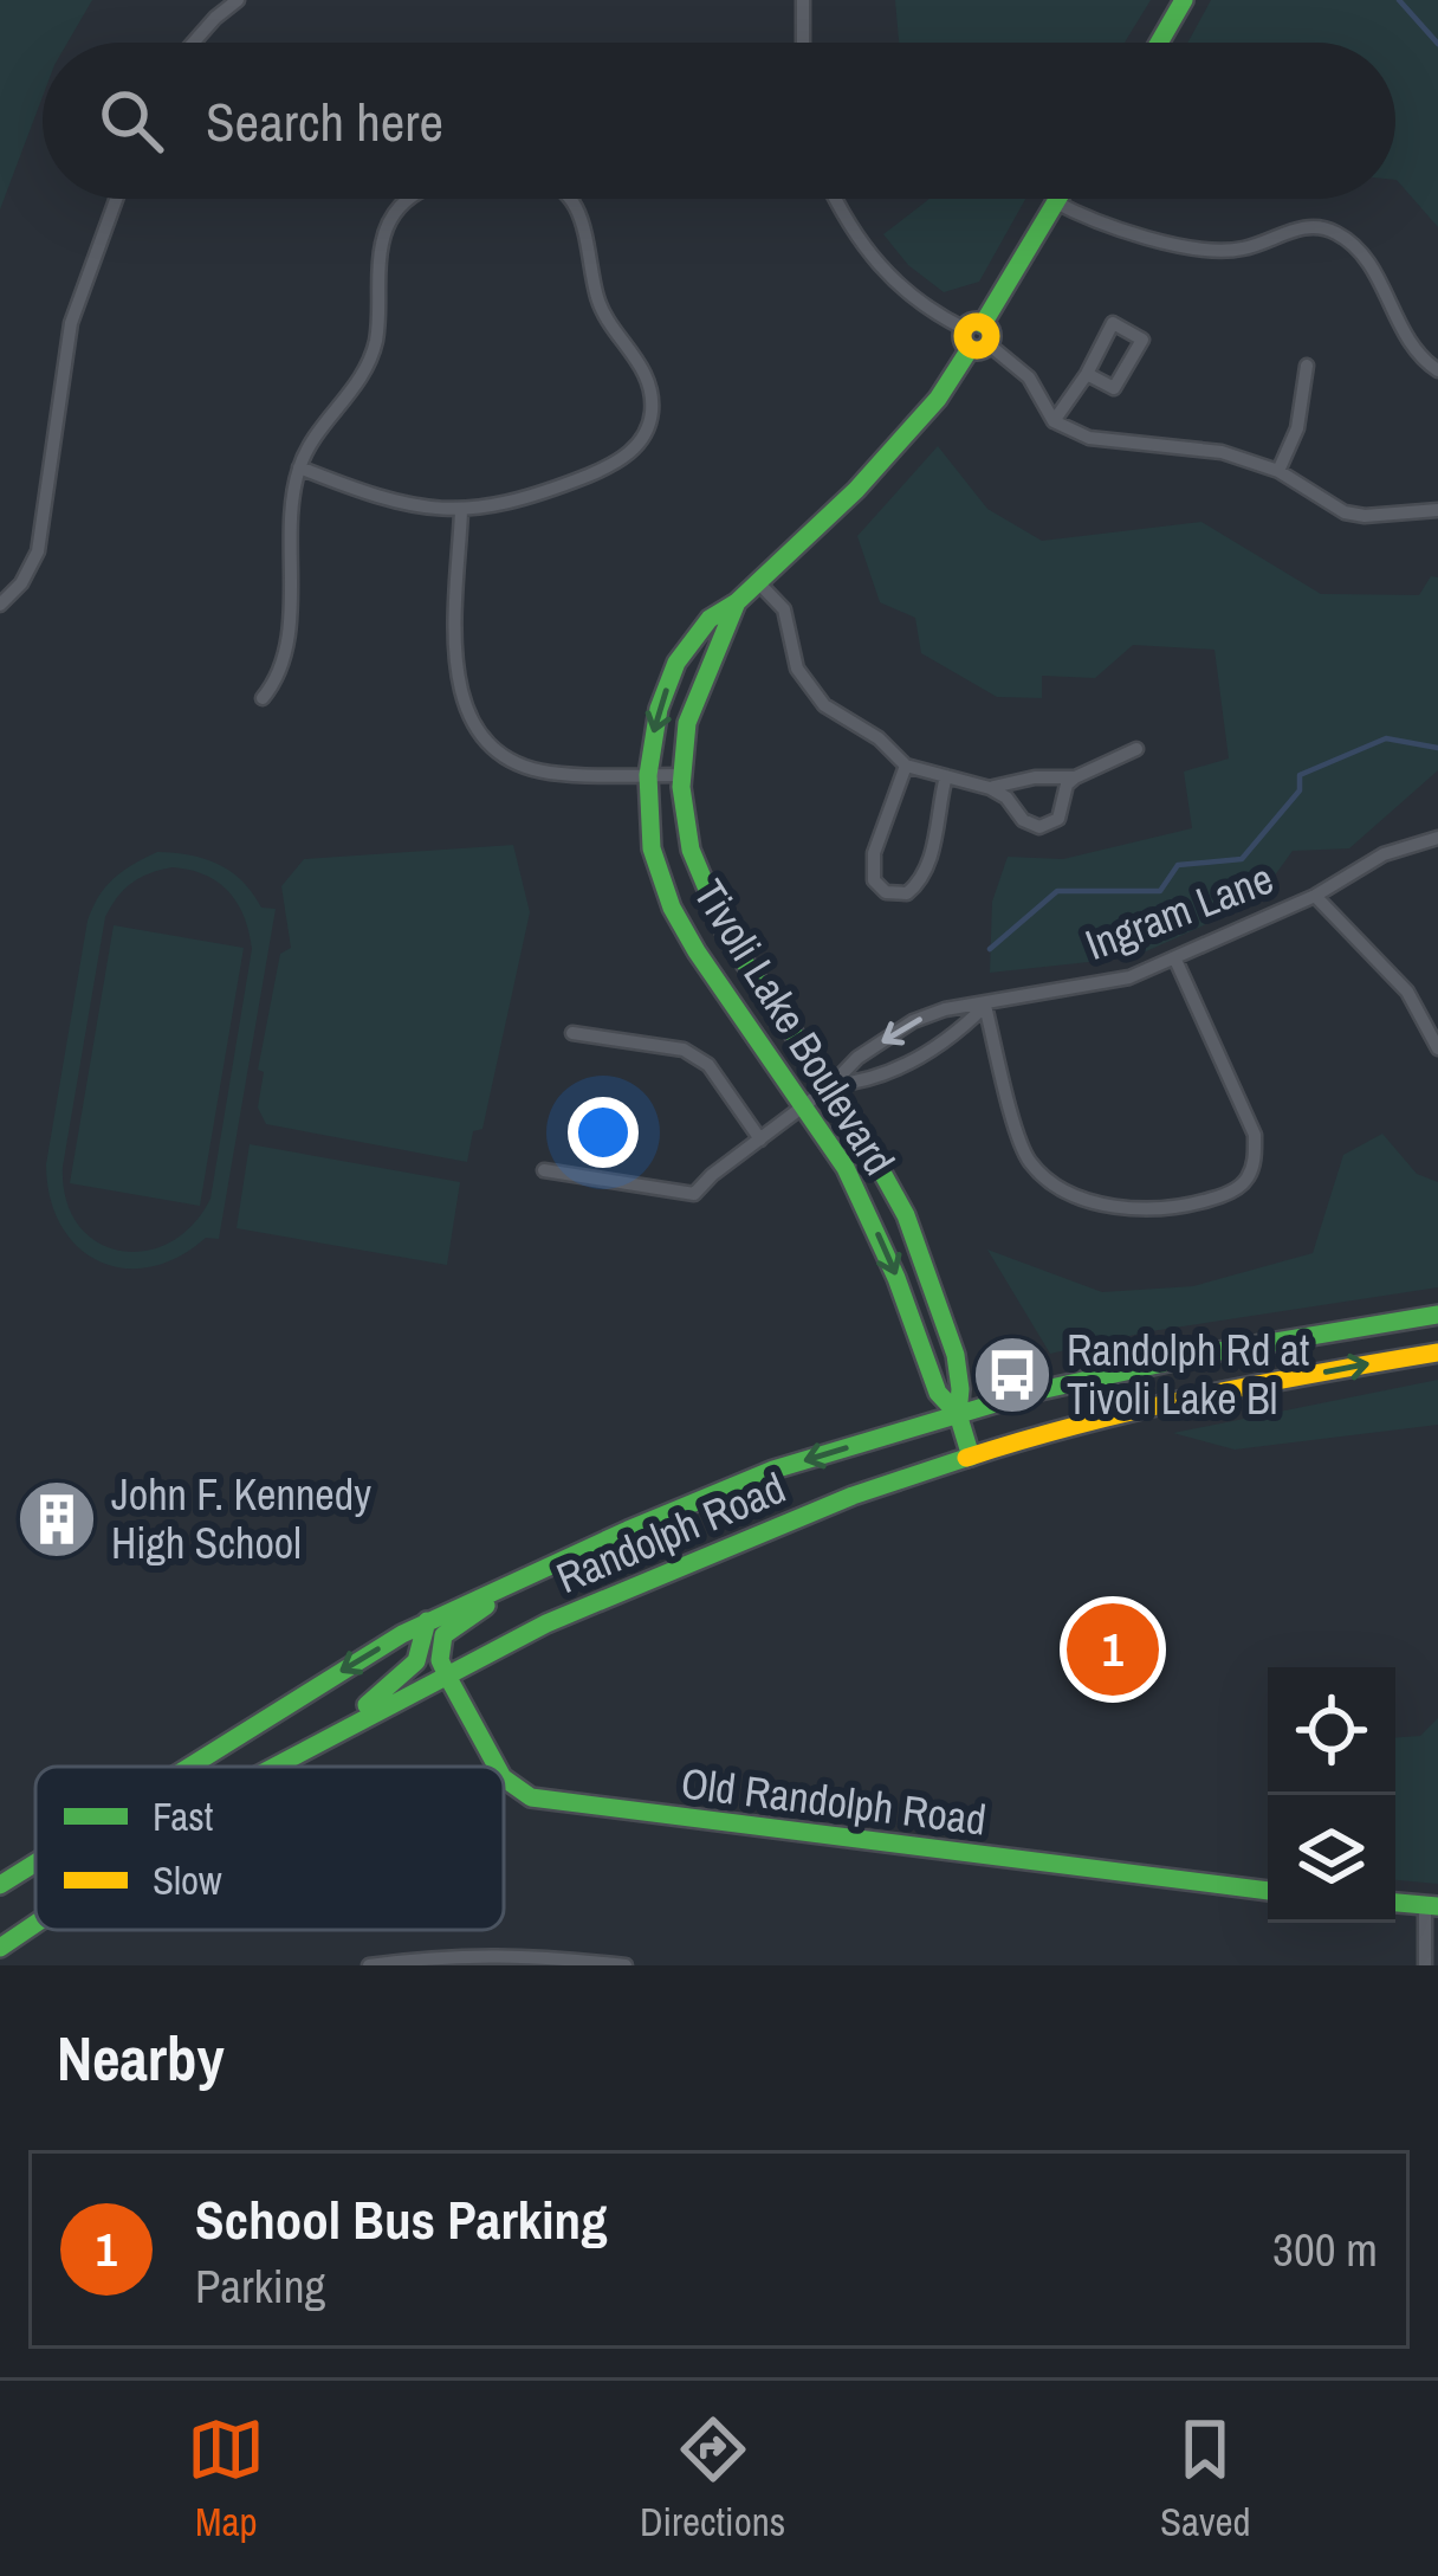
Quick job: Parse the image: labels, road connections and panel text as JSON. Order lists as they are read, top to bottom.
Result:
{
  "streets": {
    "main road": ["Tivoli Lake Boulevard", "Randolph Road", "Old Randolph Road"],
    "street": ["Ingram Lane"]
  },
  "crossings": [
    ["Ingram Lane", "Tivoli Lake Boulevard"],
    ["Tivoli Lake Boulevard", "Randolph Road"],
    ["Randolph Road", "Old Randolph Road"]
  ],
  "places": {
    "bus stop": ["Randolph Rd at Tivoli Lake Bl"],
    "building": ["John F. Kennedy High School"]
  },
  "legend": ["Fast", "Slow"],
  "page": {
    "search": "Search here",
    "pins": "1",
    "heading": "Nearby",
    "list": [
      {
        "mark": "1",
        "name": "School Bus Parking",
        "note": "Parking",
        "value": "300 m"
      }
    ],
    "nav": ["Map", "Directions", "Saved"]
  }
}
